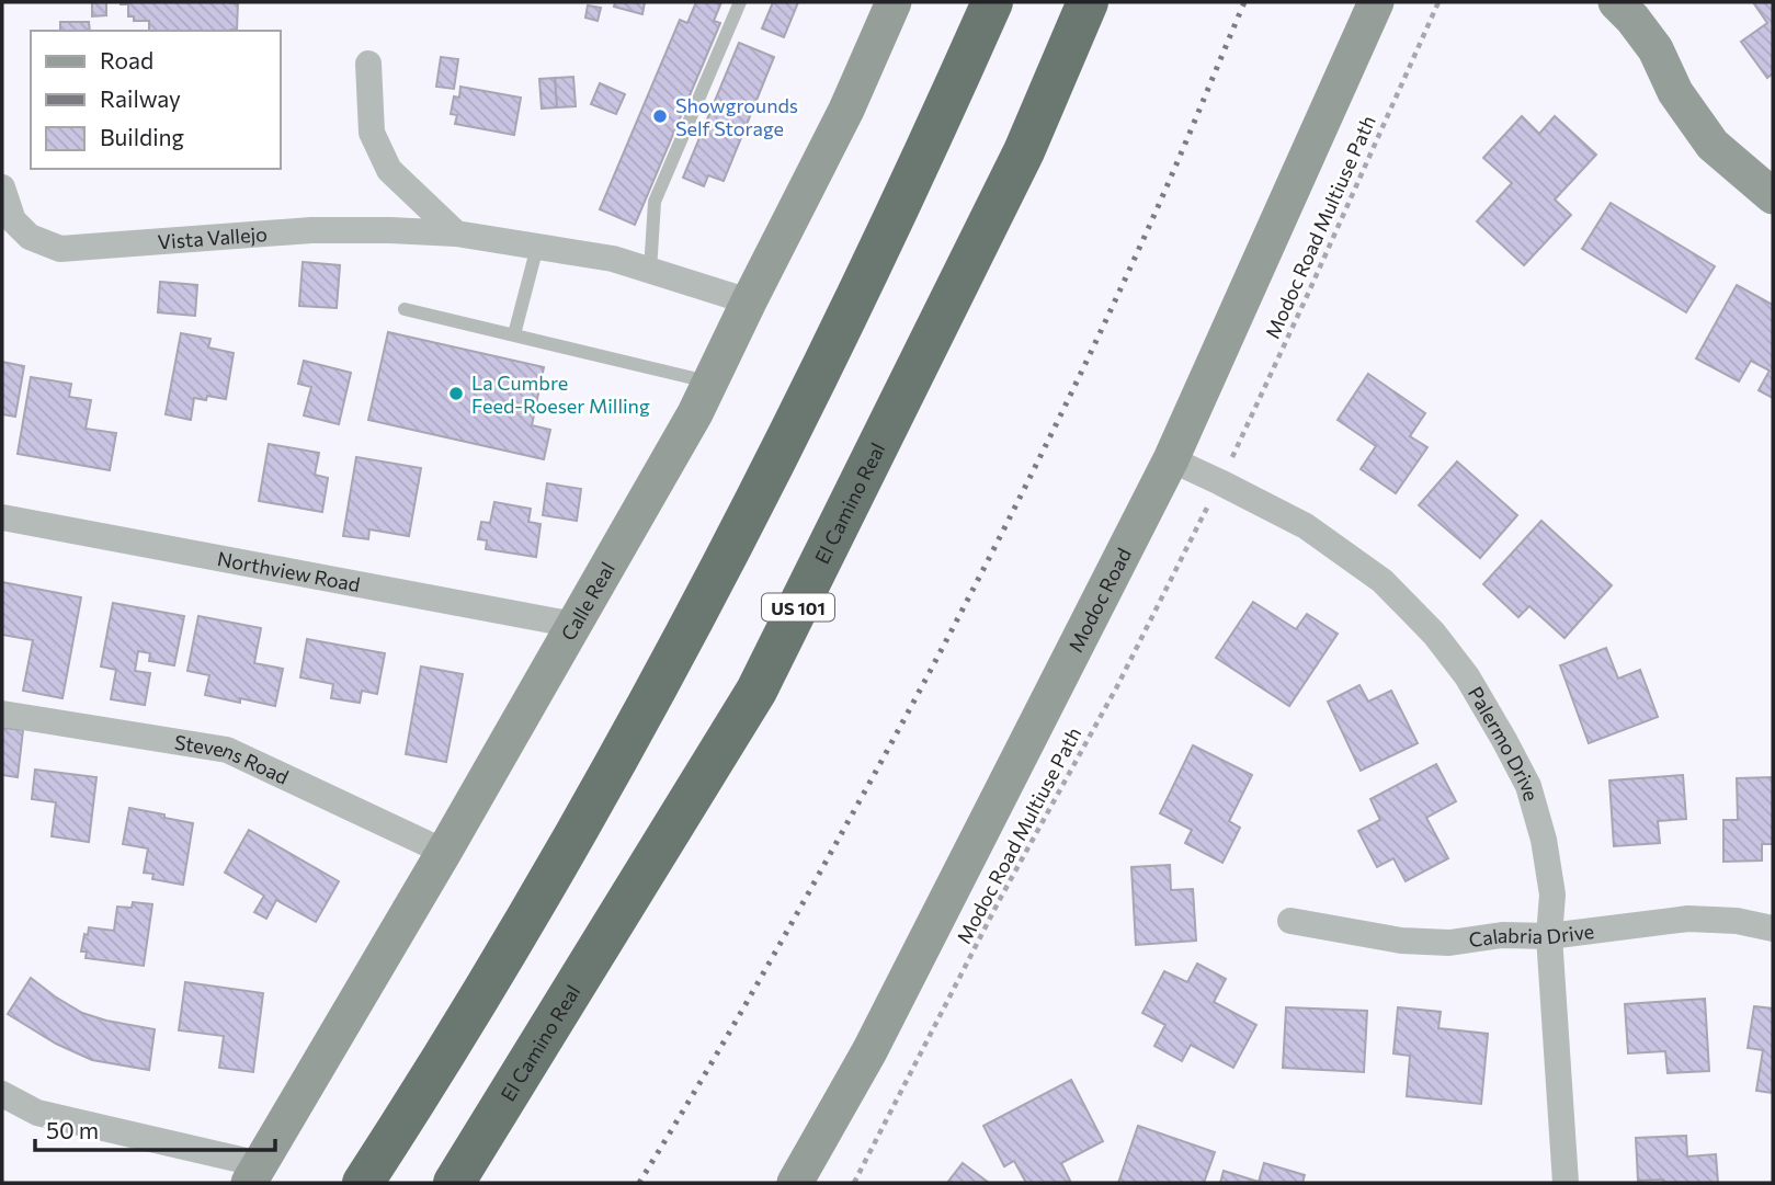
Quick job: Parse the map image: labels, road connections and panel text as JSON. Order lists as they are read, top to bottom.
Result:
{
  "streets": {
    "highway": ["El Camino Real", "US 101"],
    "street": [
      "Vista Vallejo",
      "Northview Road",
      "Modoc Road",
      "Calle Real",
      "Palermo Drive",
      "Stevens Road",
      "Calabria Drive"
    ],
    "path": ["Modoc Road Multiuse Path"]
  },
  "crossings": [
    ["Vista Vallejo", "Calle Real"],
    ["Northview Road", "Calle Real"],
    ["Modoc Road", "Palermo Drive"],
    ["Calle Real", "Stevens Road"],
    ["Palermo Drive", "Calabria Drive"]
  ],
  "places": ["Showgrounds Self Storage", "La Cumbre Feed-Roeser Milling"],
  "legend": ["Road", "Railway", "Building"],
  "scale_bar": "50 m"
}
